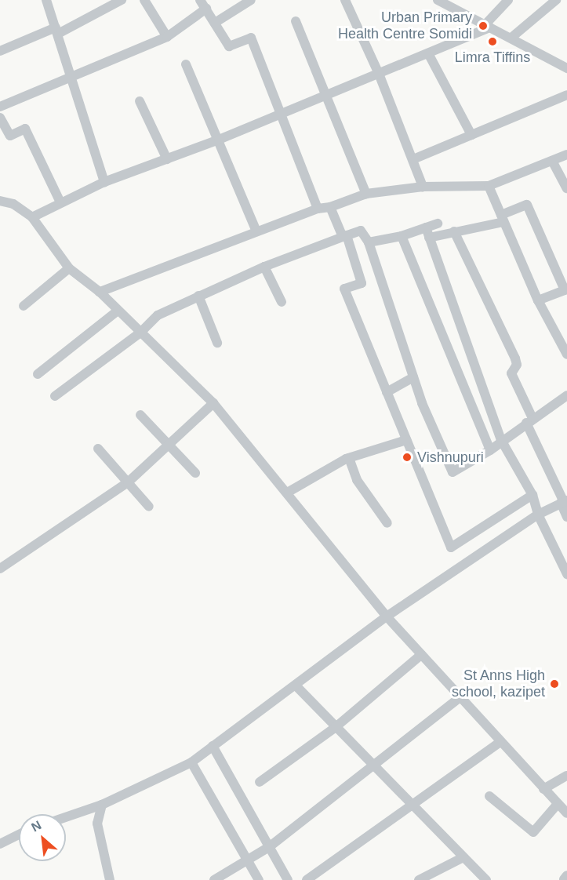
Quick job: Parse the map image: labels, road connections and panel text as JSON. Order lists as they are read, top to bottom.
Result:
{
  "places": [
    "Urban Primary Health Centre Somidi",
    "Limra Tiffins",
    "Vishnupuri",
    "St Anns High school, kazipet"
  ],
  "north": "top left"
}
